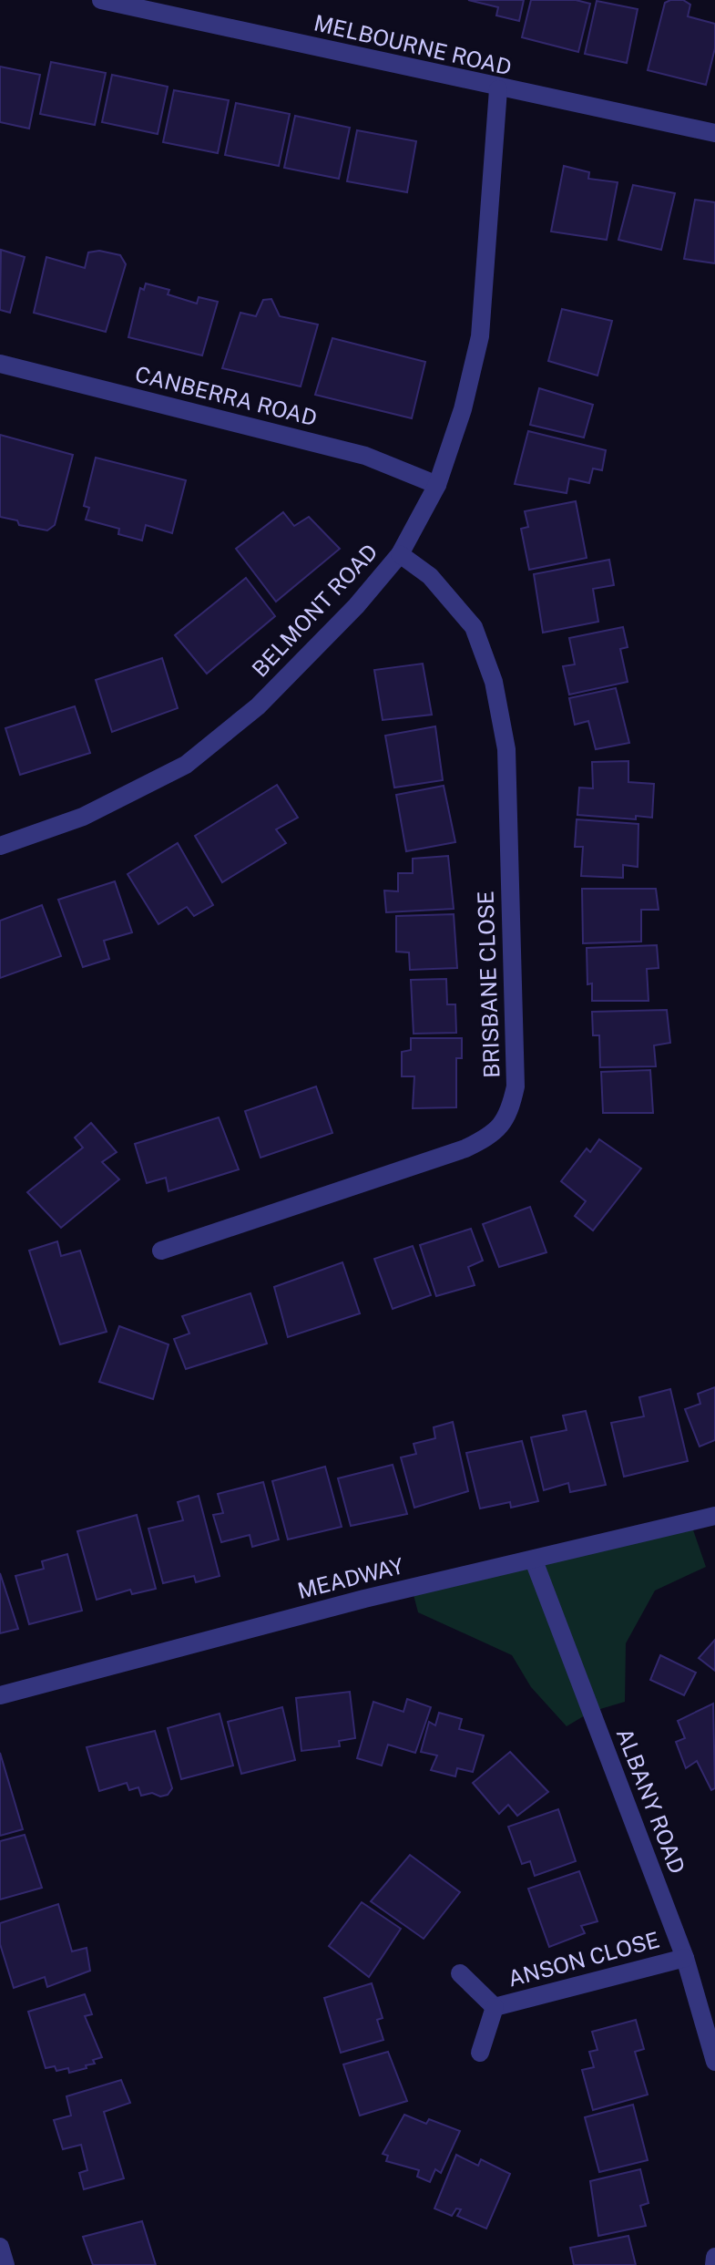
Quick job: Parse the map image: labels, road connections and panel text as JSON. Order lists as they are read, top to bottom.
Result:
{
  "streets": {
    "street": [
      "MELBOURNE ROAD",
      "CANBERRA ROAD",
      "BELMONT ROAD",
      "BRISBANE CLOSE",
      "MEADWAY",
      "ALBANY ROAD",
      "ANSON CLOSE"
    ]
  },
  "crossings": [
    ["MELBOURNE ROAD", "BELMONT ROAD"],
    ["CANBERRA ROAD", "BELMONT ROAD"],
    ["BELMONT ROAD", "BRISBANE CLOSE"],
    ["MEADWAY", "ALBANY ROAD"],
    ["ALBANY ROAD", "ANSON CLOSE"]
  ]
}
